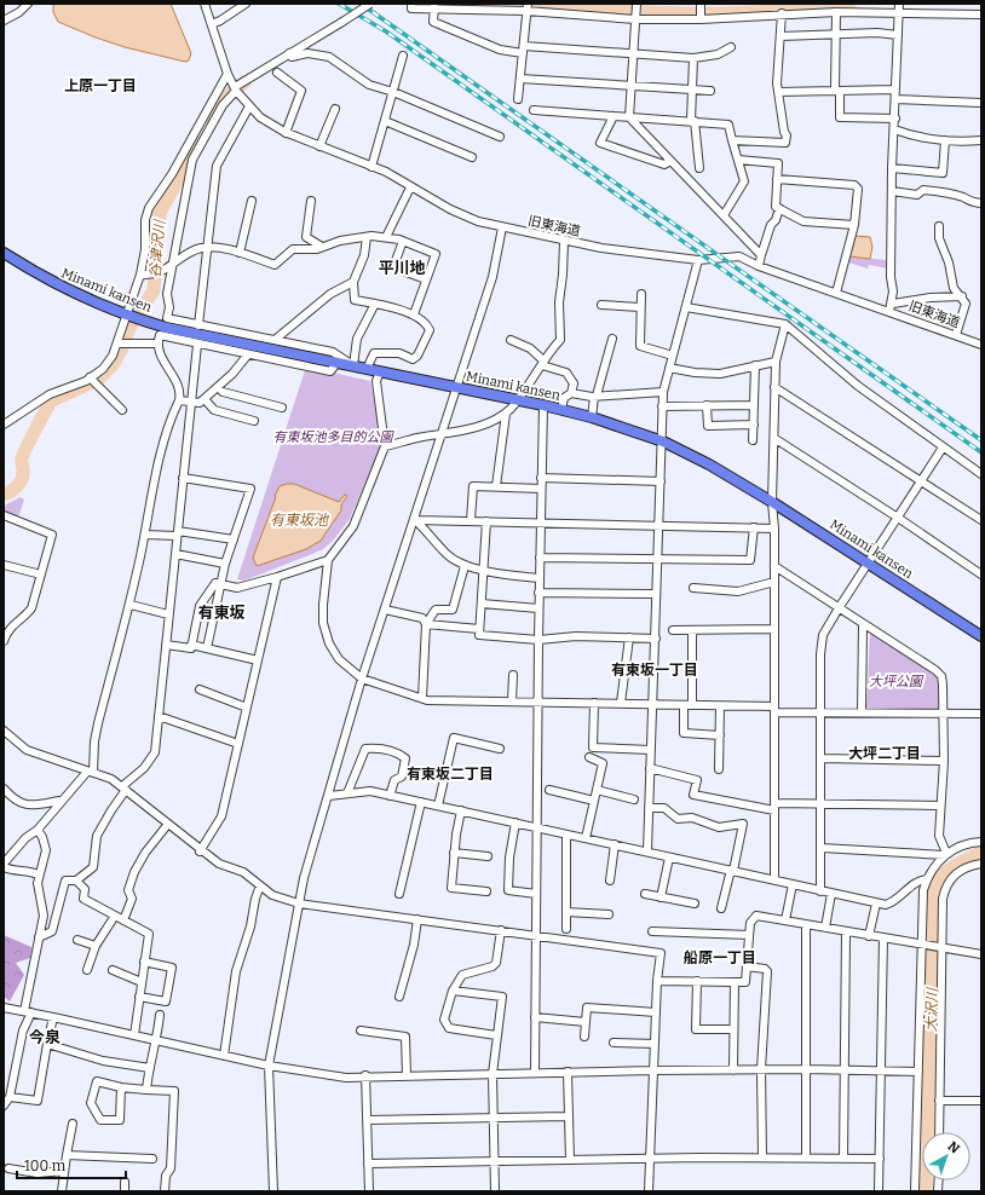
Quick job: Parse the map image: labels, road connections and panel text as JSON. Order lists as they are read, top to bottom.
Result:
{
  "streets": {
    "main road": ["Minami kansen"],
    "street": ["旧東海道"]
  },
  "districts": [
    "上原一丁目",
    "平川地",
    "有東坂",
    "有東坂一丁目",
    "大坪二丁目",
    "有東坂二丁目",
    "船原一丁目",
    "今泉"
  ],
  "water": ["谷津沢川", "有東坂池", "大沢川"],
  "parks": ["有東坂池多目的公園", "大坪公園"],
  "scale_bar": "100 m",
  "north": "top right"
}
